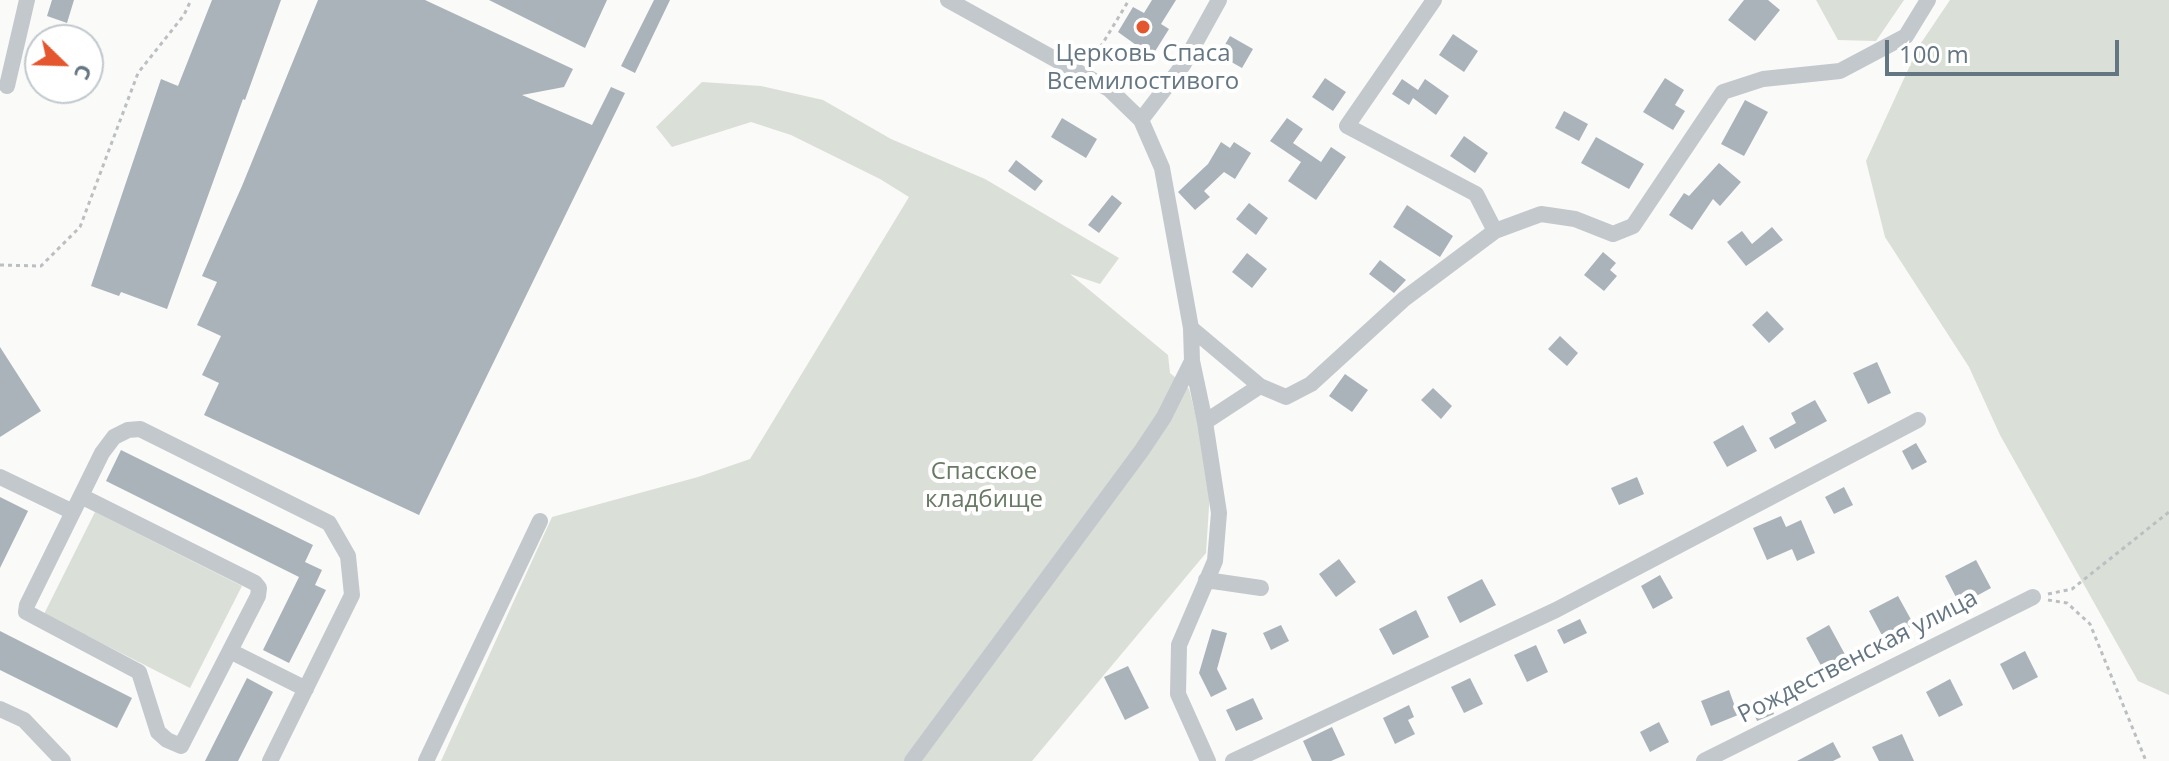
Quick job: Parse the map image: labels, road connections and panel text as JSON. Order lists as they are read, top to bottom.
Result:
{
  "streets": {
    "street": ["Рождественская улица"]
  },
  "parks": ["Спасское кладбище"],
  "places": ["Церковь Спаса Всемилостивого"],
  "scale_bar": "100 m",
  "north": "bottom right"
}
